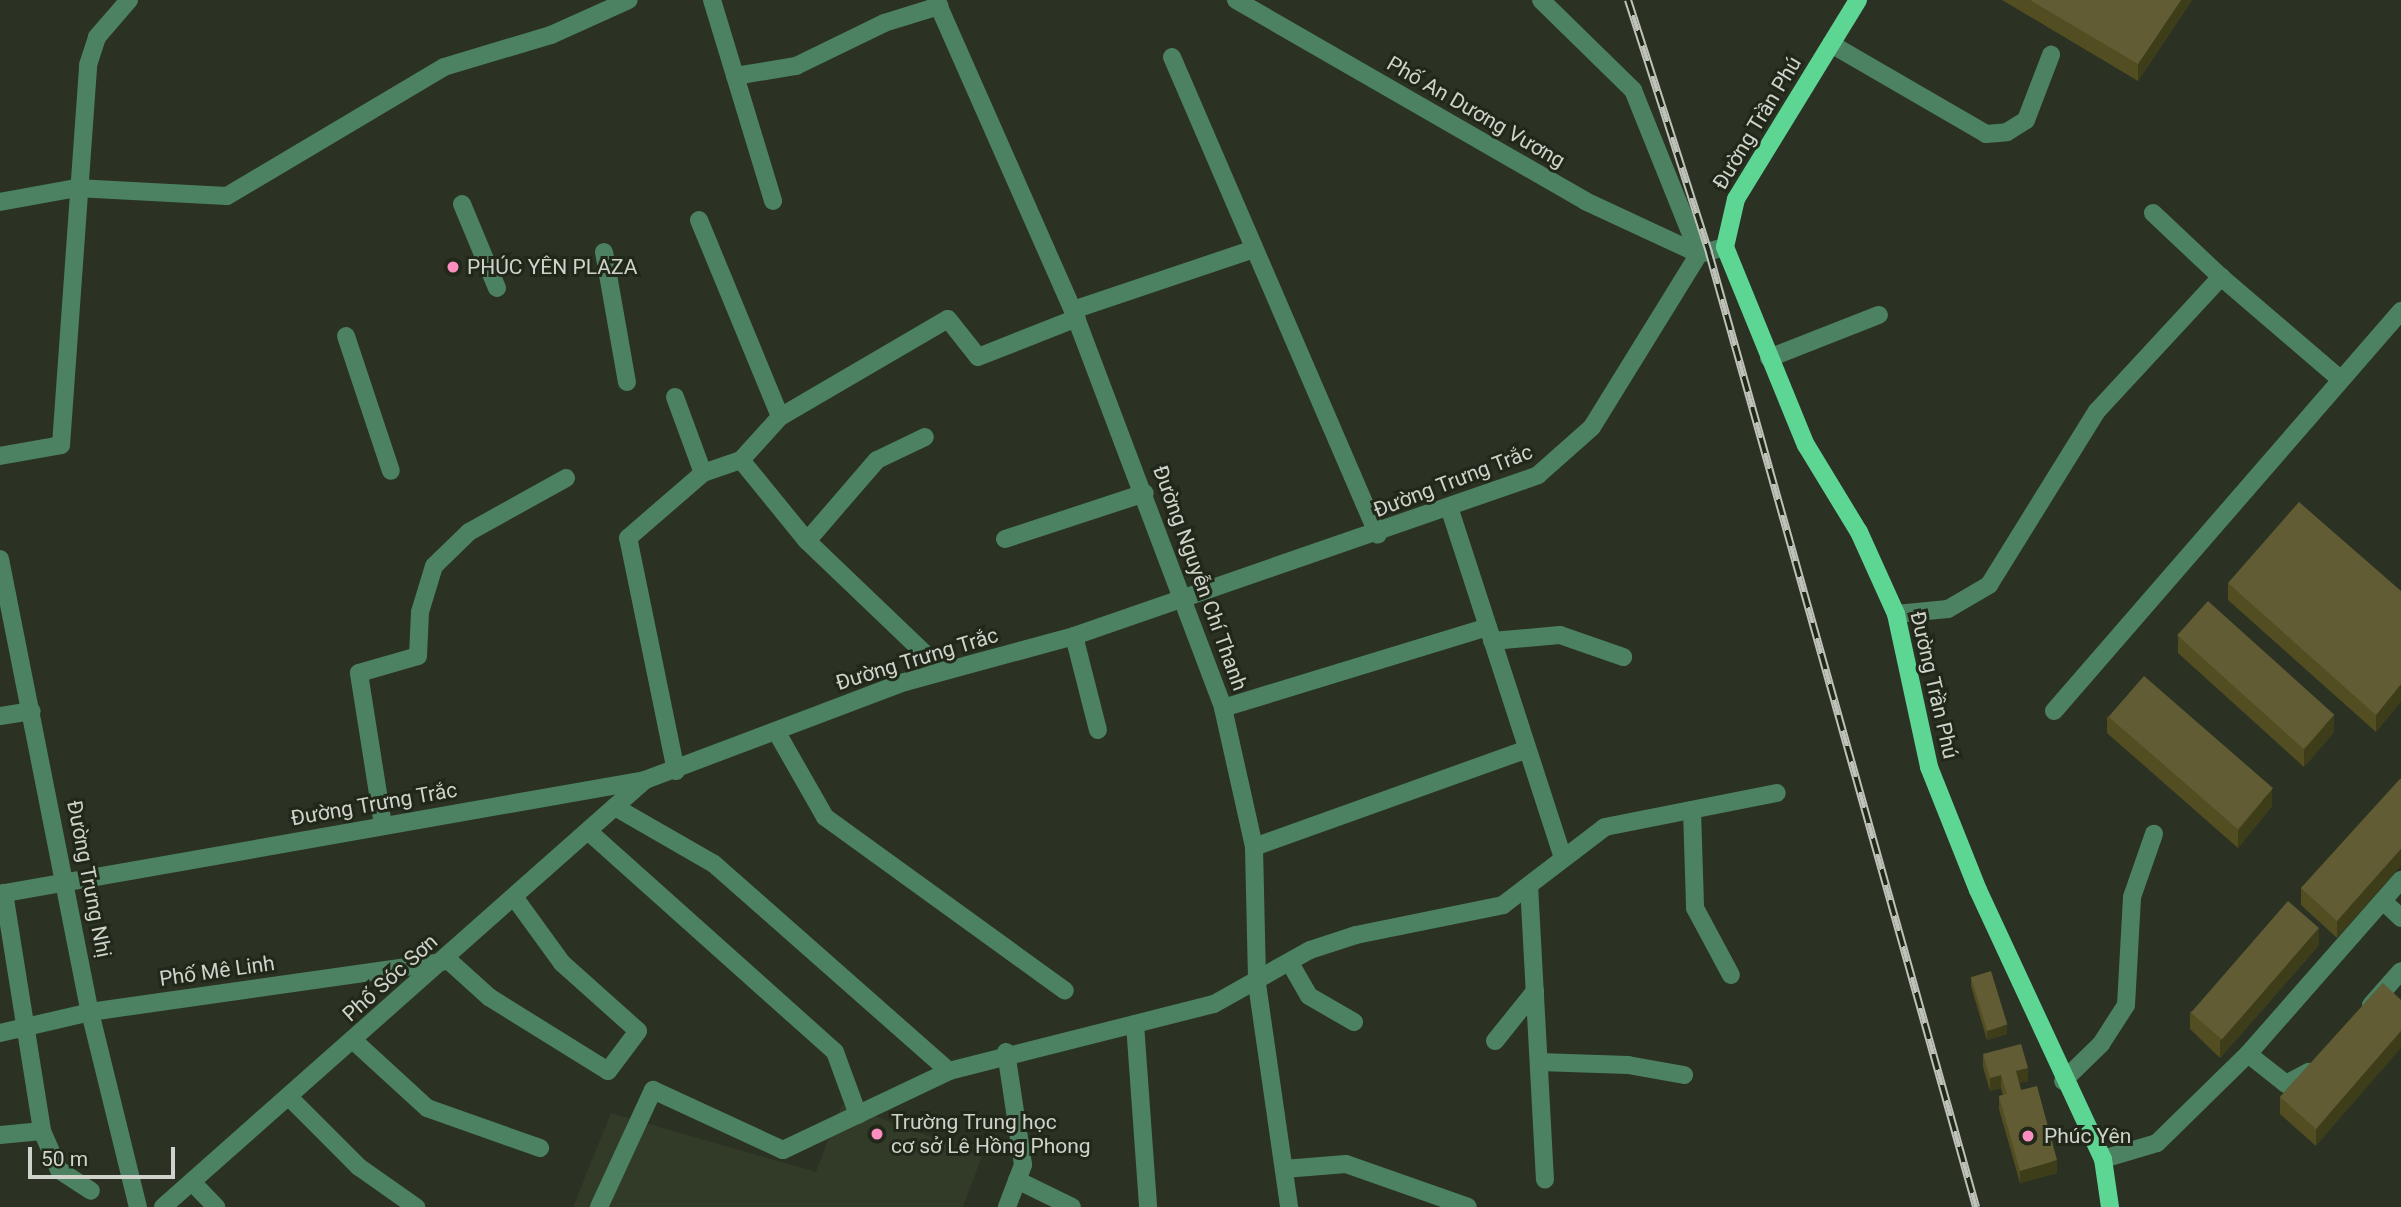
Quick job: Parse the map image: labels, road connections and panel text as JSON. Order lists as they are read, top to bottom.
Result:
{
  "streets": {
    "main road": ["Đường Trần Phú"],
    "street": [
      "Phố An Dương Vương",
      "Đường Trưng Trắc",
      "Đường Nguyễn Chí Thanh",
      "Đường Trưng Nhị",
      "Phố Mê Linh",
      "Phố Sóc Sơn"
    ]
  },
  "crossings": [
    ["Phố An Dương Vương", "Đường Trưng Trắc"],
    ["Đường Trưng Trắc", "Đường Nguyễn Chí Thanh"],
    ["Đường Trưng Trắc", "Đường Trưng Nhị"],
    ["Đường Trưng Trắc", "Phố Sóc Sơn"],
    ["Đường Trưng Nhị", "Phố Mê Linh"],
    ["Phố Mê Linh", "Phố Sóc Sơn"]
  ],
  "places": ["PHÚC YÊN PLAZA", "Trường Trung học cơ sở Lê Hồng Phong", "Phúc Yên"],
  "scale_bar": "50 m"
}
